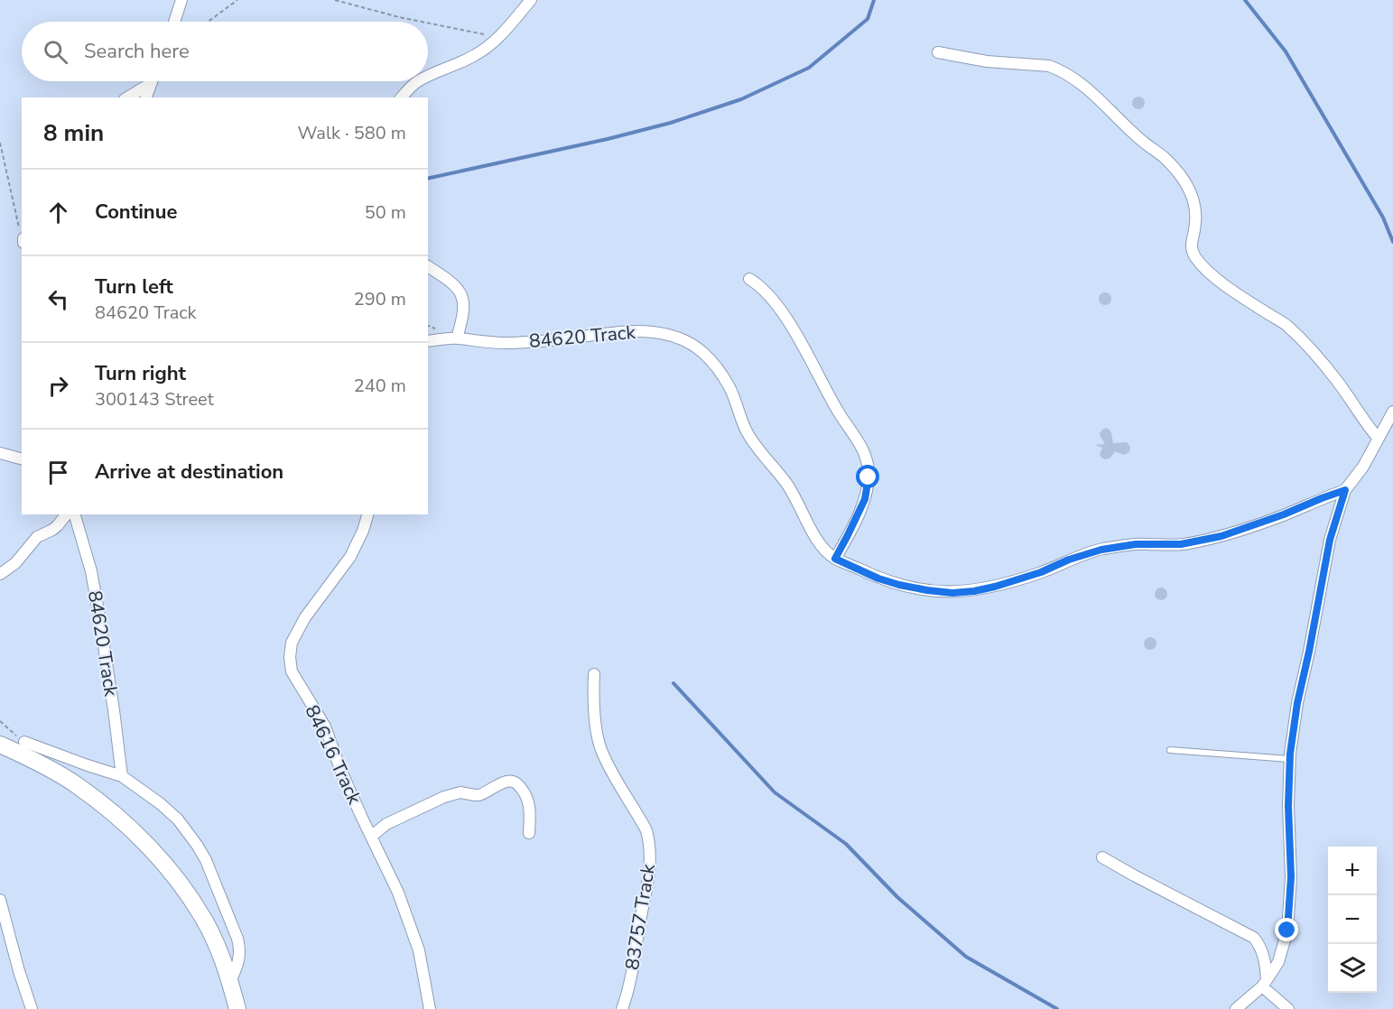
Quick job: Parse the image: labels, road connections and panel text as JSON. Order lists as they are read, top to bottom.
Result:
{
  "streets": {
    "street": ["84620 Track", "84616 Track", "83757 Track"]
  },
  "page": {
    "search": "Search here",
    "heading": ["8 min", "Walk · 580 m"],
    "list": [
      ["Continue", "50 m"],
      ["Turn left", "84620 Track", "290 m"],
      ["Turn right", "300143 Street", "240 m"],
      "Arrive at destination"
    ],
    "map_buttons": ["+", "−"]
  }
}
